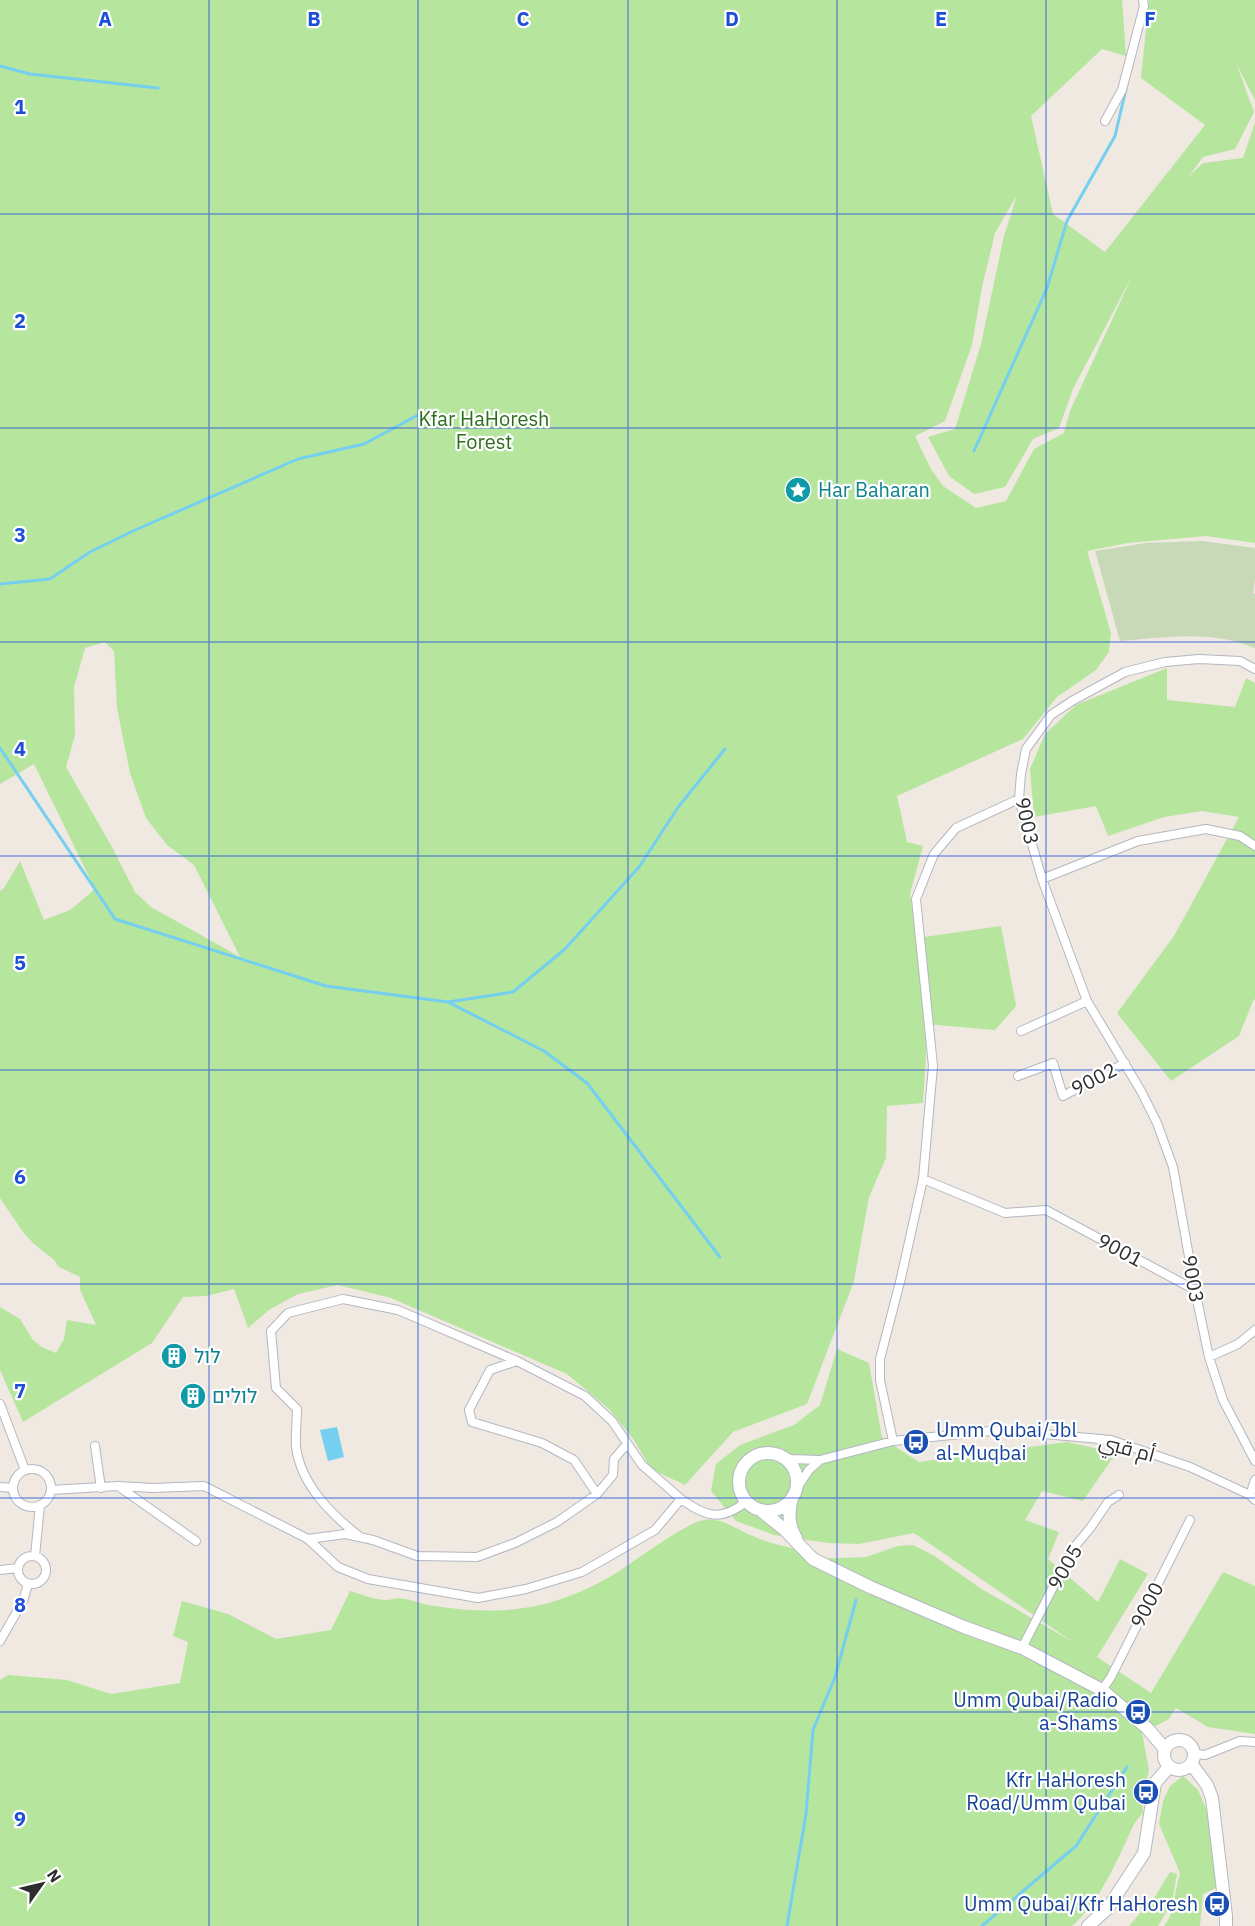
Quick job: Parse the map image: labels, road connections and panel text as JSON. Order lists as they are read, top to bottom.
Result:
{
  "streets": {
    "street": [
      "9003",
      "9002",
      "9001",
      "أم قبي",
      "9005",
      "9000"
    ]
  },
  "crossings": [
    ["9003", "9002"],
    ["9003", "9001"]
  ],
  "parks": ["Kfar HaHoresh Forest"],
  "places": {
    "place": ["Har Baharan"],
    "building": ["לול", "לולים"],
    "bus stop": [
      "Umm Qubai/Jbl al-Muqbai",
      "Umm Qubai/Radio a-Shams",
      "Kfr HaHoresh Road/Umm Qubai",
      "Umm Qubai/Kfr HaHoresh"
    ]
  },
  "north": "top right",
  "grid": {
    "columns": [
      "A",
      "B",
      "C",
      "D",
      "E",
      "F"
    ],
    "rows": [
      "1",
      "2",
      "3",
      "4",
      "5",
      "6",
      "7",
      "8",
      "9"
    ]
  }
}
